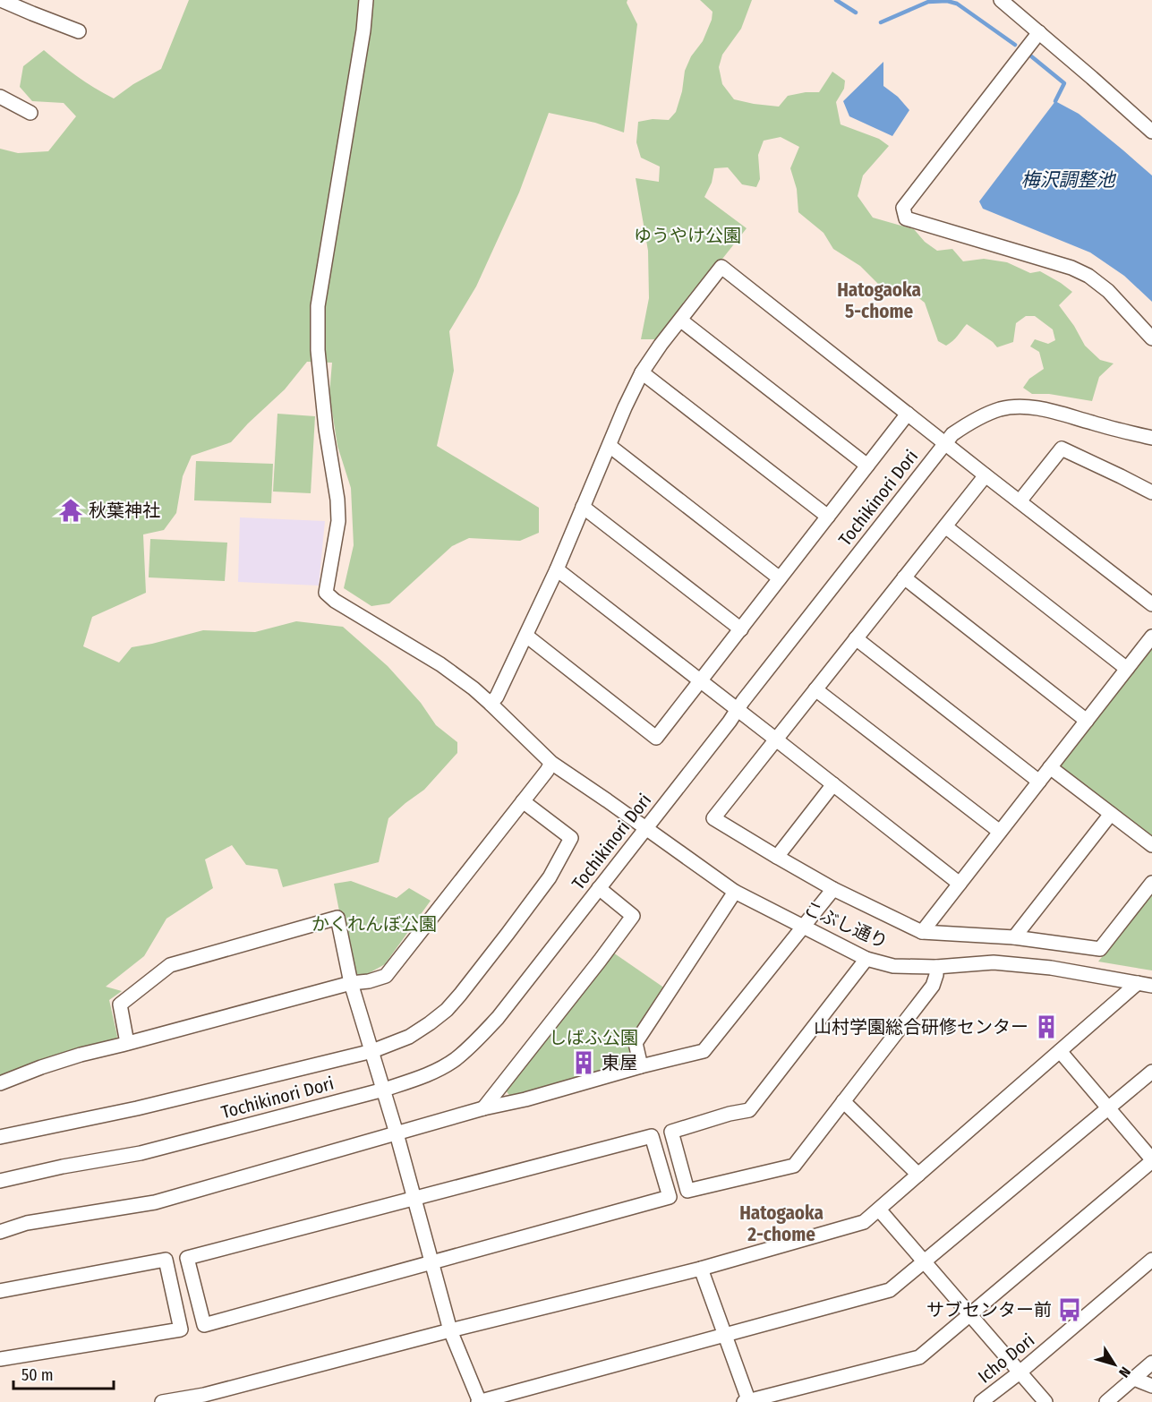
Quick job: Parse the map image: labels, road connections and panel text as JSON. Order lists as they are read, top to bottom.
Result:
{
  "streets": {
    "street": ["Tochikinori Dori", "こぶし通り", "Icho Dori"]
  },
  "crossings": [
    ["Tochikinori Dori", "こぶし通り"]
  ],
  "districts": ["Hatogaoka 5-chome", "Hatogaoka 2-chome"],
  "water": ["梅沢調整池"],
  "parks": ["ゆうやけ公園", "かくれんぼ公園", "しばふ公園"],
  "places": {
    "temple": ["秋葉神社"],
    "building": ["山村学園総合研修センター", "東屋"],
    "bus stop": ["サブセンター前"]
  },
  "scale_bar": "50 m",
  "north": "bottom right"
}
